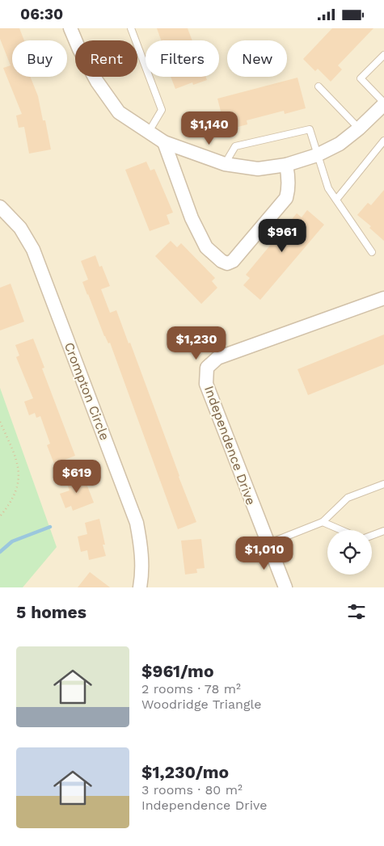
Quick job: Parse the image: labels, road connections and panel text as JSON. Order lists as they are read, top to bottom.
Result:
{
  "streets": {
    "street": ["Crompton Circle", "Independence Drive"]
  },
  "page": {
    "status": "06:30",
    "chip": [
      "Buy",
      "Rent",
      "Filters",
      "New"
    ],
    "price": [
      "$1,140",
      "$961",
      "$1,230",
      "$619",
      "$1,010"
    ],
    "heading": "5 homes",
    "list": [
      {
        "name": "$961/mo",
        "note": "2 rooms · 78 m² · Woodridge Triangle"
      },
      {
        "name": "$1,230/mo",
        "note": "3 rooms · 80 m² · Independence Drive"
      }
    ]
  }
}
